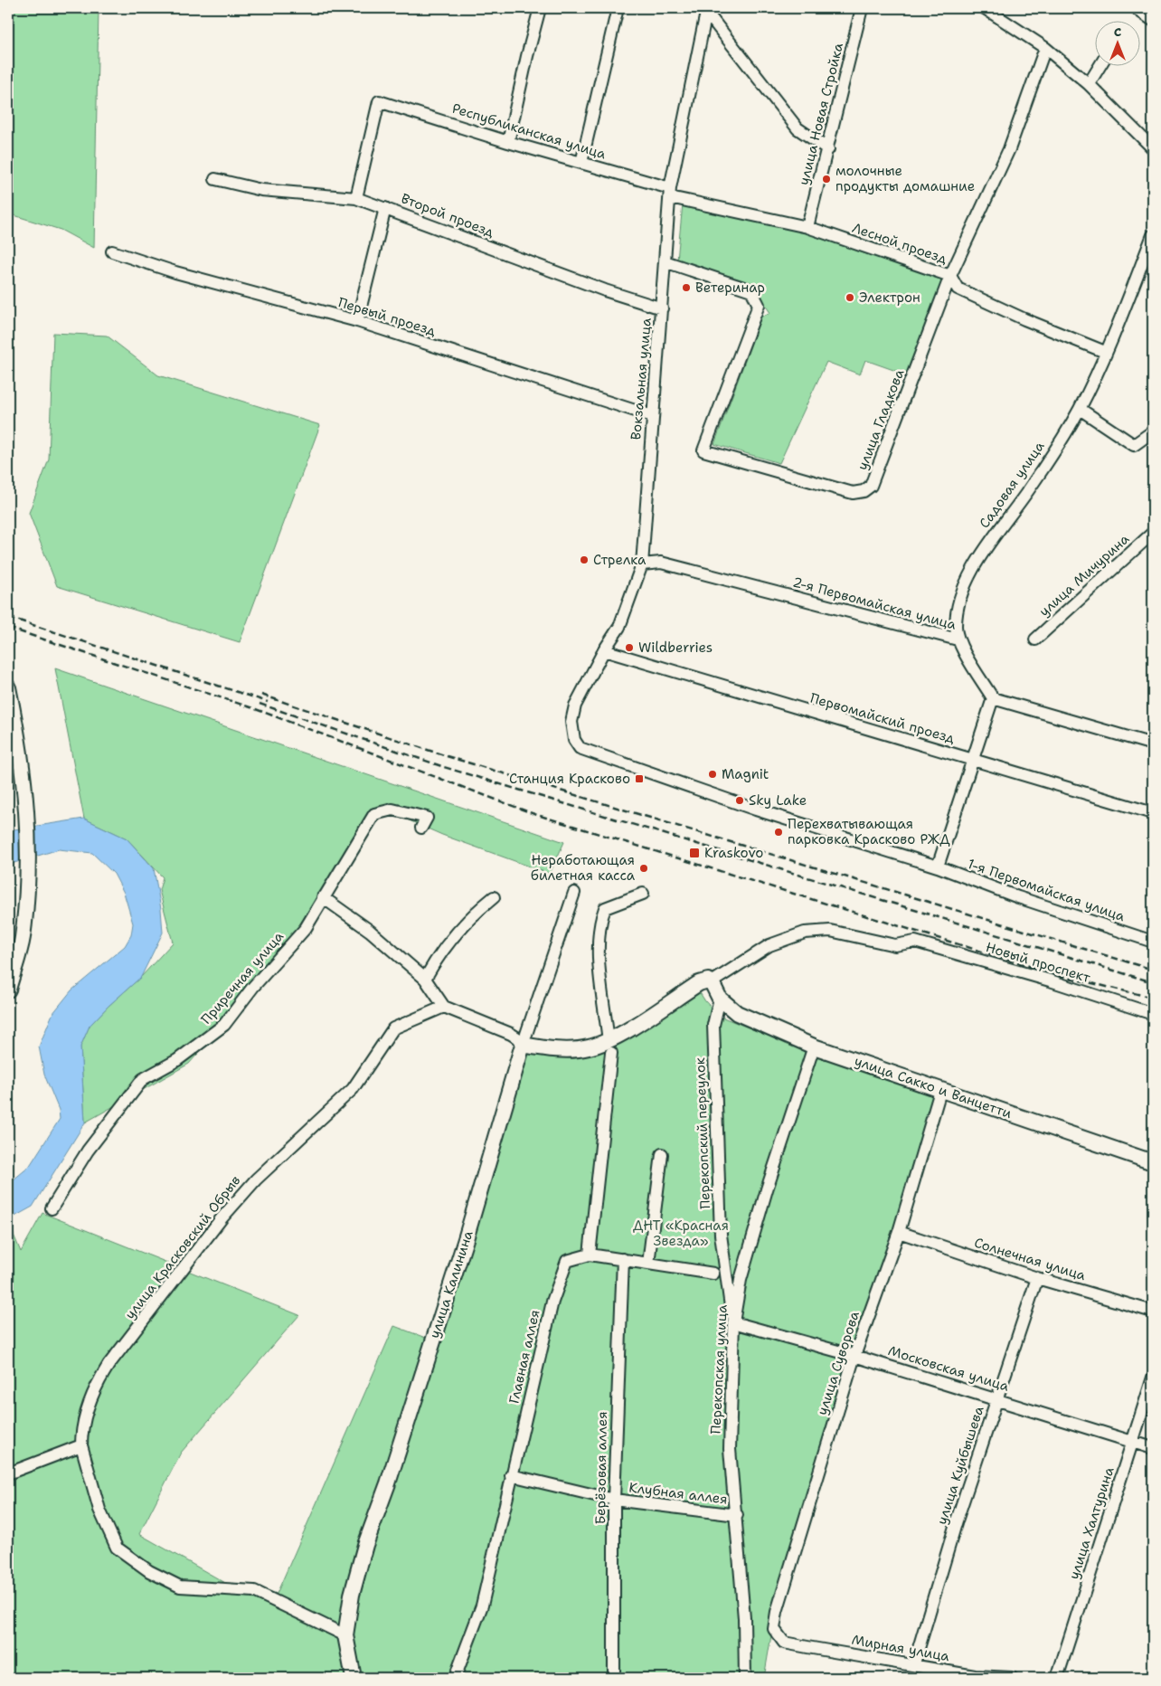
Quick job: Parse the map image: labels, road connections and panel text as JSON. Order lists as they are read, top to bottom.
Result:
{
  "streets": {
    "main road": ["улица Сакко и Ванцетти", "улица Калинина"],
    "street": [
      "улица Новая Стройка",
      "Республиканская улица",
      "Второй проезд",
      "Лесной проезд",
      "Первый проезд",
      "Вокзальная улица",
      "улица Гладкова",
      "Садовая улица",
      "улица Мичурина",
      "2-я Первомайская улица",
      "Первомайский проезд",
      "1-я Первомайская улица",
      "Новый проспект",
      "Приречная улица",
      "Перекопский переулок",
      "улица Красковский Обрыв",
      "Солнечная улица",
      "Главная аллея",
      "улица Суворова",
      "Московская улица",
      "Перекопская улица",
      "улица Куйбышева",
      "Берёзовая аллея",
      "Клубная аллея",
      "улица Халтурина",
      "Мирная улица"
    ]
  },
  "crossings": [
    ["улица Новая Стройка", "Лесной проезд"],
    ["Республиканская улица", "Второй проезд"],
    ["Республиканская улица", "Лесной проезд"],
    ["Республиканская улица", "Вокзальная улица"],
    ["Второй проезд", "Вокзальная улица"],
    ["Лесной проезд", "Вокзальная улица"],
    ["Лесной проезд", "улица Гладкова"],
    ["Лесной проезд", "Садовая улица"],
    ["Первый проезд", "Вокзальная улица"],
    ["Вокзальная улица", "улица Гладкова"],
    ["Вокзальная улица", "2-я Первомайская улица"],
    ["Вокзальная улица", "Первомайский проезд"],
    ["Вокзальная улица", "1-я Первомайская улица"],
    ["Садовая улица", "2-я Первомайская улица"],
    ["улица Сакко и Ванцетти", "Перекопский переулок"],
    ["улица Сакко и Ванцетти", "улица Суворова"],
    ["улица Сакко и Ванцетти", "Перекопская улица"],
    ["Перекопский переулок", "Московская улица"],
    ["Перекопский переулок", "Перекопская улица"],
    ["улица Красковский Обрыв", "улица Калинина"],
    ["Солнечная улица", "улица Суворова"],
    ["Солнечная улица", "улица Куйбышева"],
    ["Главная аллея", "Клубная аллея"],
    ["улица Суворова", "Московская улица"],
    ["улица Суворова", "Мирная улица"],
    ["Московская улица", "Перекопская улица"],
    ["Московская улица", "улица Куйбышева"],
    ["Московская улица", "улица Халтурина"],
    ["Перекопская улица", "Клубная аллея"],
    ["улица Куйбышева", "Мирная улица"],
    ["Берёзовая аллея", "Клубная аллея"]
  ],
  "parks": ["ДНТ «Красная Звезда»"],
  "places": {
    "other": [
      "молочные продукты домашние",
      "Ветеринар",
      "Электрон",
      "Стрелка",
      "Wildberries",
      "Magnit",
      "Sky Lake",
      "Перехватывающая парковка Красково РЖД",
      "Неработающая билетная касса"
    ],
    "transit": ["Станция Красково", "Kraskovo"]
  },
  "north": "top"
}
